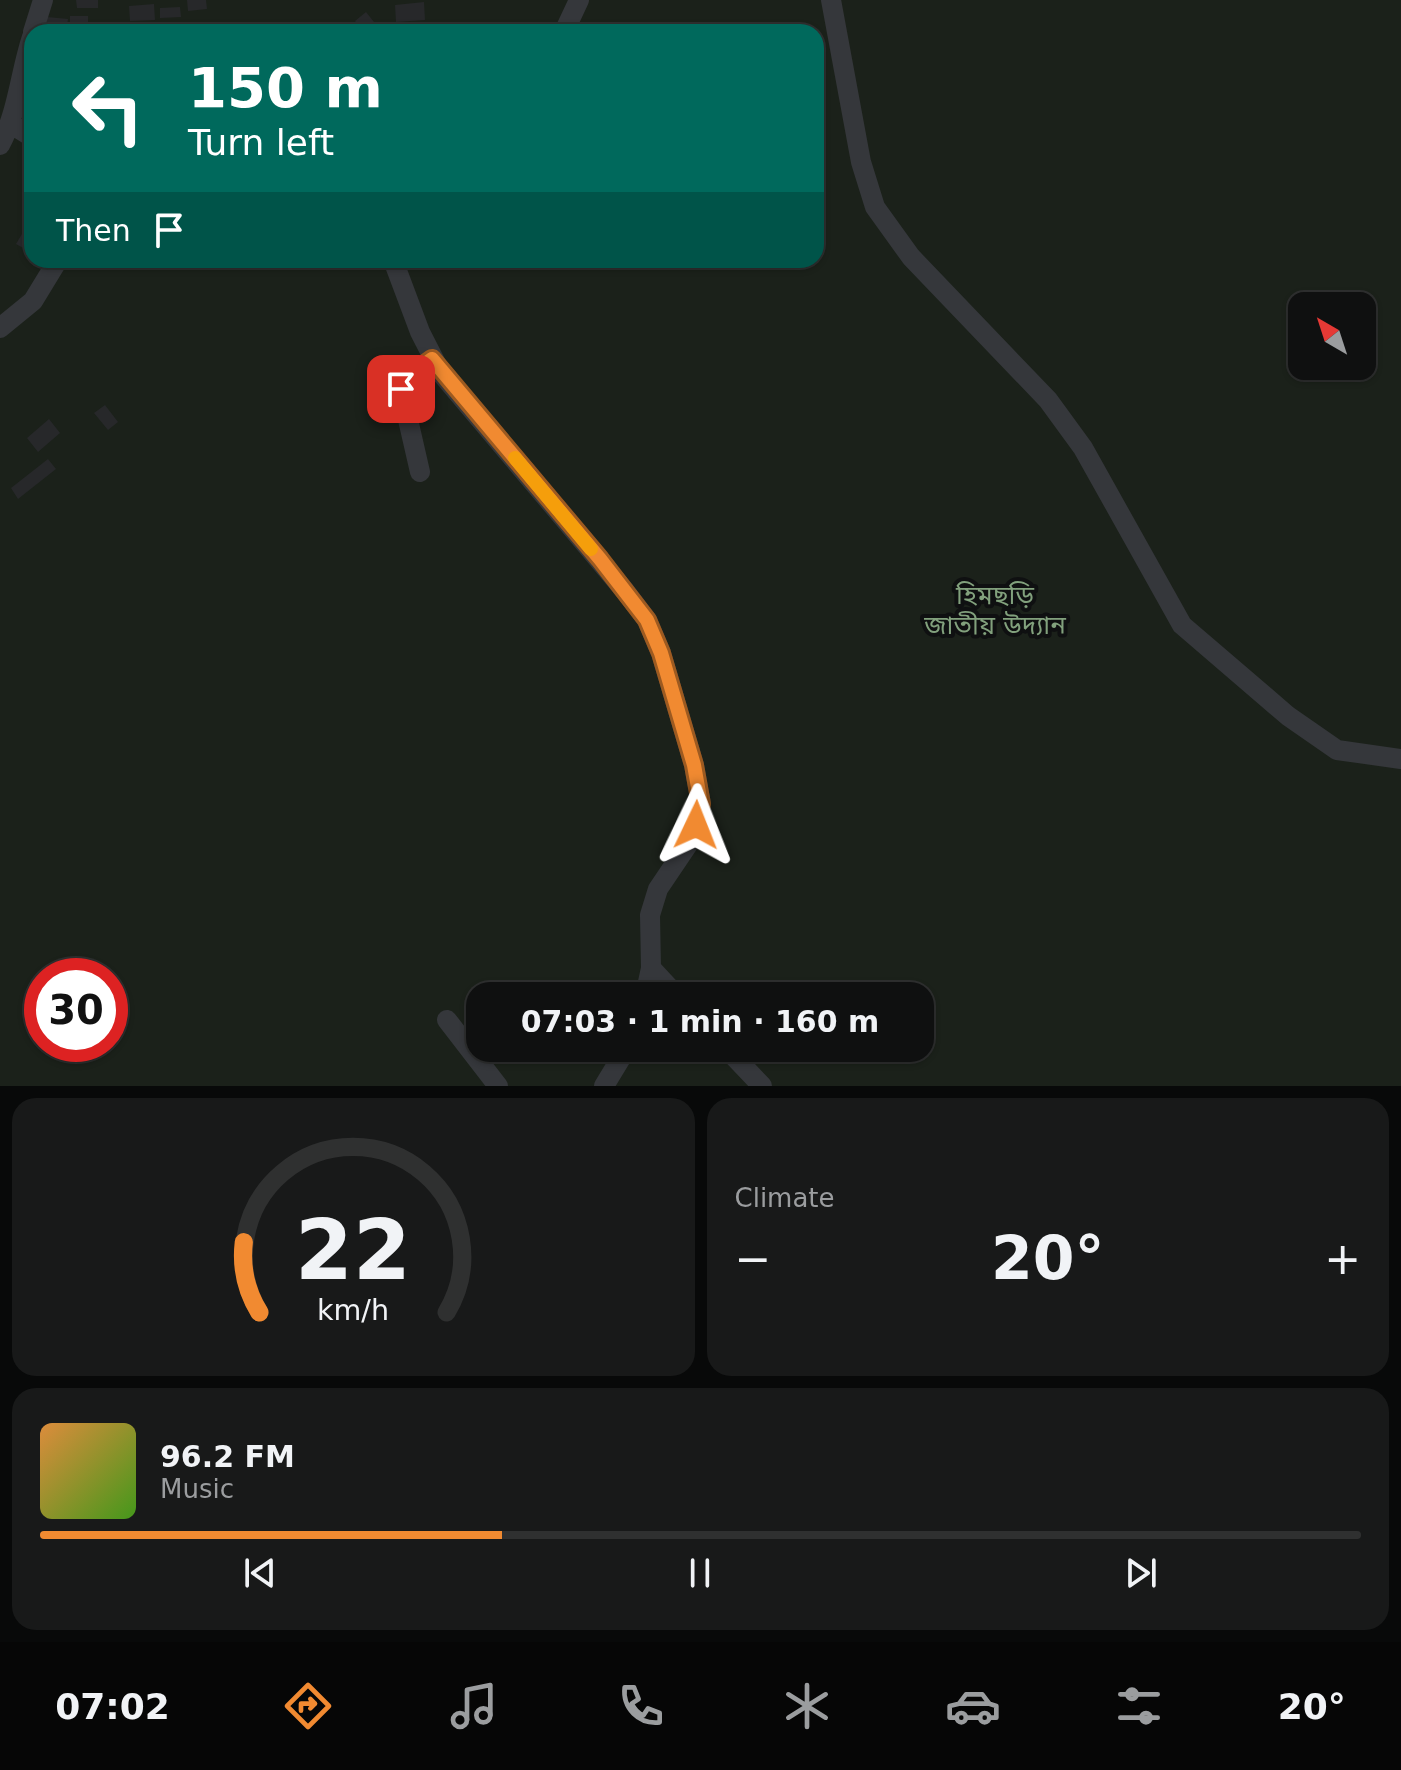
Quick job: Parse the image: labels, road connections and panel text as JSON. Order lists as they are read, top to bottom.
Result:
{
  "parks": ["হিমছড়ি জাতীয় উদ্যান"],
  "north": "top left",
  "page": {
    "turn": ["150 m", "Turn left"],
    "then": "Then",
    "limit": "30",
    "trip": "07:03 · 1 min · 160 m",
    "tile": "Climate",
    "heat": ["−", "20°", "+"],
    "song": ["96.2 FM", "Music"],
    "tabs": ["07:02", "20°"],
    "gauge": ["22", "km/h"]
  }
}
